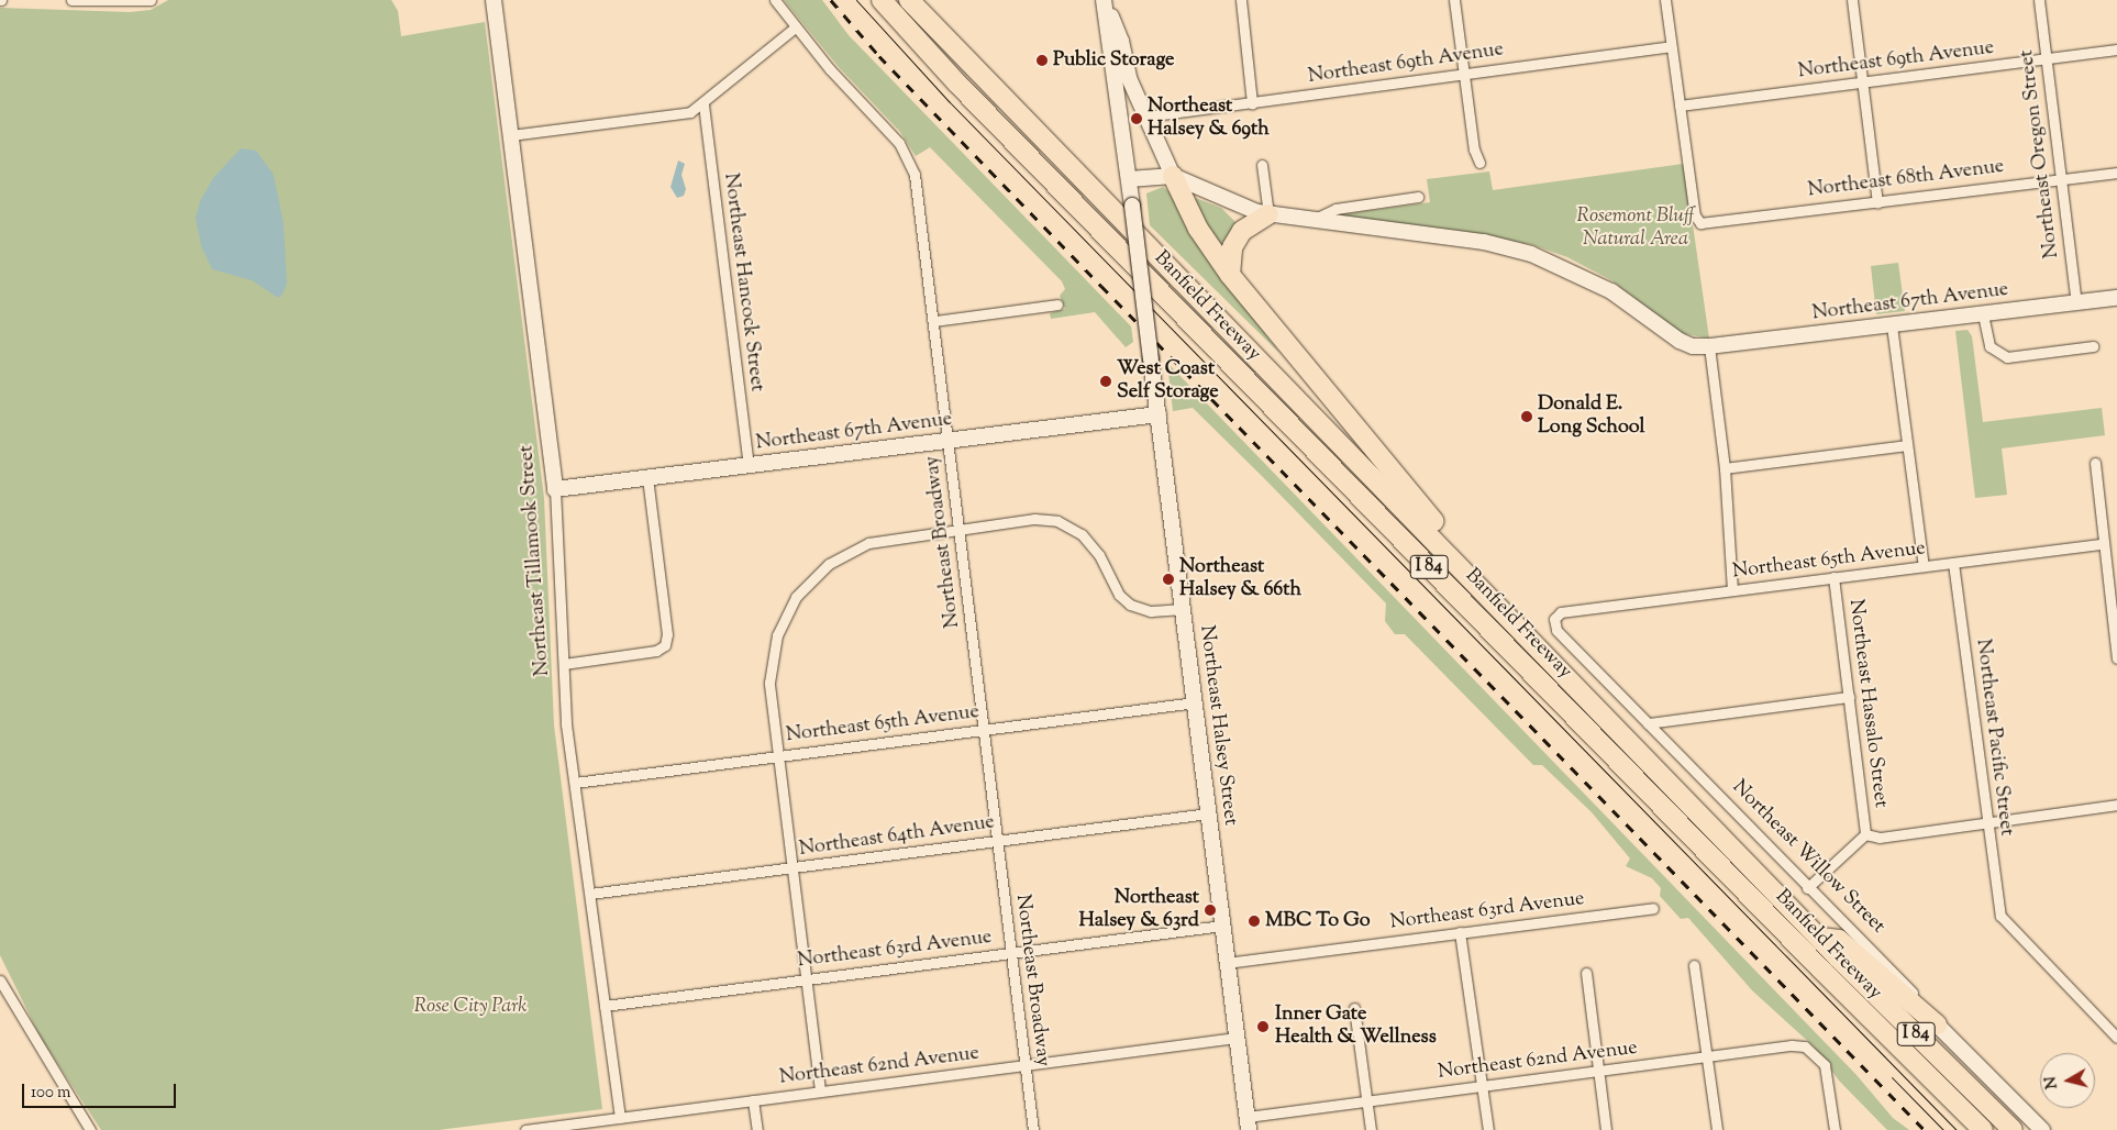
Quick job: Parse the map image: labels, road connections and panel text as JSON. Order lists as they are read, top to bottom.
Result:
{
  "streets": {
    "highway": ["Banfield Freeway", "I 84"],
    "street": [
      "Northeast 69th Avenue",
      "Northeast Oregon Street",
      "Northeast 68th Avenue",
      "Northeast Hancock Street",
      "Northeast 67th Avenue",
      "Northeast Broadway",
      "Northeast Tillamook Street",
      "Northeast 65th Avenue",
      "Northeast Hassalo Street",
      "Northeast Halsey Street",
      "Northeast Pacific Street",
      "Northeast 64th Avenue",
      "Northeast Willow Street",
      "Northeast 63rd Avenue",
      "Northeast 62nd Avenue"
    ]
  },
  "crossings": [
    ["Northeast 69th Avenue", "Northeast Oregon Street"],
    ["Northeast 69th Avenue", "Northeast 68th Avenue"],
    ["Northeast Oregon Street", "Northeast 68th Avenue"],
    ["Northeast Oregon Street", "Northeast 67th Avenue"],
    ["Northeast Hancock Street", "Northeast 67th Avenue"],
    ["Northeast 67th Avenue", "Northeast Broadway"],
    ["Northeast 67th Avenue", "Northeast Tillamook Street"],
    ["Northeast 67th Avenue", "Northeast Halsey Street"],
    ["Northeast Broadway", "Northeast 65th Avenue"],
    ["Northeast Broadway", "Northeast 64th Avenue"],
    ["Northeast Broadway", "Northeast 63rd Avenue"],
    ["Northeast Broadway", "Northeast 62nd Avenue"],
    ["Northeast Tillamook Street", "Northeast 65th Avenue"],
    ["Northeast Tillamook Street", "Northeast 64th Avenue"],
    ["Northeast Tillamook Street", "Northeast 63rd Avenue"],
    ["Northeast Tillamook Street", "Northeast 62nd Avenue"],
    ["Northeast 65th Avenue", "Northeast Hassalo Street"],
    ["Northeast 65th Avenue", "Northeast Halsey Street"],
    ["Northeast 65th Avenue", "Northeast Pacific Street"],
    ["Northeast 65th Avenue", "Northeast Willow Street"],
    ["Northeast Halsey Street", "Northeast 64th Avenue"],
    ["Northeast Halsey Street", "Northeast 63rd Avenue"],
    ["Northeast Halsey Street", "Northeast 62nd Avenue"]
  ],
  "parks": ["Rosemont Bluff Natural Area", "Rose City Park"],
  "places": [
    "Public Storage",
    "Northeast Halsey & 69th",
    "West Coast Self Storage",
    "Donald E. Long School",
    "Northeast Halsey & 66th",
    "Northeast Halsey & 63rd",
    "MBC To Go",
    "Inner Gate Health & Wellness"
  ],
  "scale_bar": "100 m",
  "north": "left"
}
